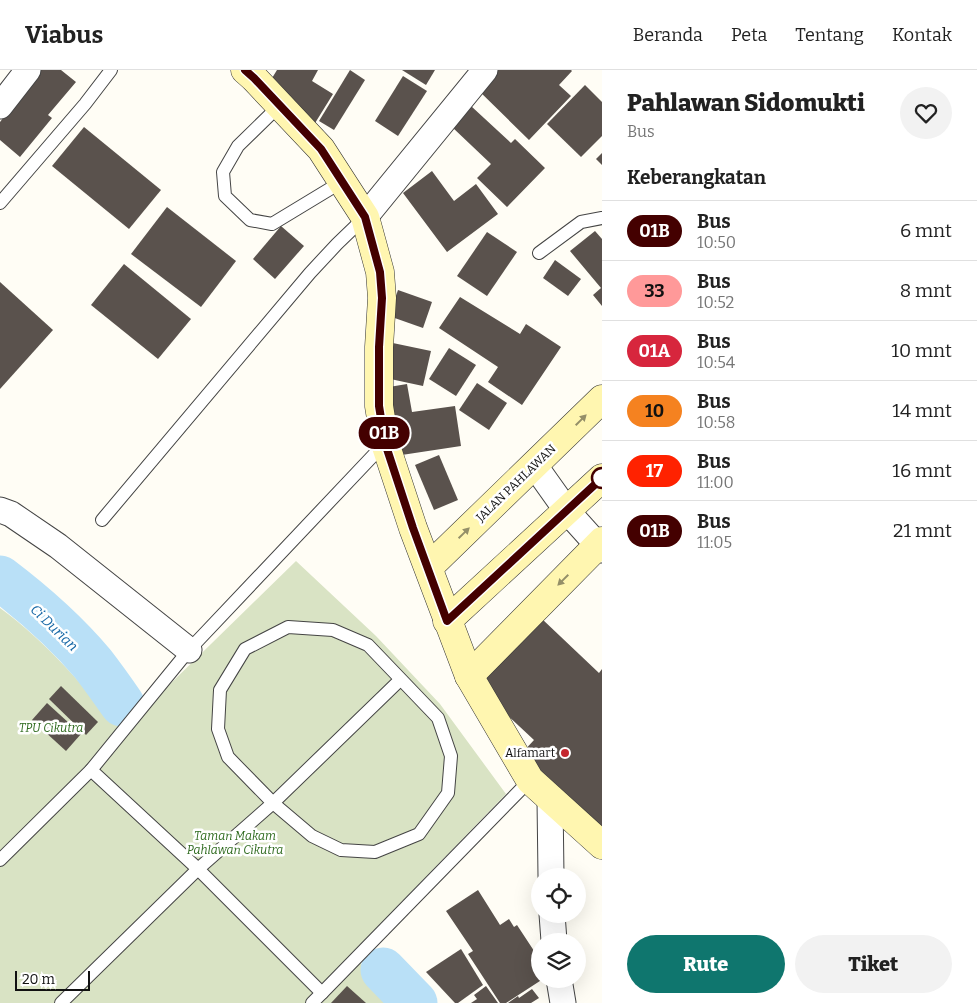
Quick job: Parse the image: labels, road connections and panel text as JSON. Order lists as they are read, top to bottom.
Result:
{
  "streets": {
    "main road": ["JALAN PAHLAWAN"]
  },
  "water": ["Ci Durian"],
  "parks": ["TPU Cikutra", "Taman Makam Pahlawan Cikutra"],
  "places": ["Alfamart"],
  "lines": ["bus line 01B"],
  "scale_bar": "20 m",
  "page": {
    "header": "Viabus",
    "nav": [
      "Beranda",
      "Peta",
      "Tentang",
      "Kontak"
    ],
    "on_map": "01B",
    "heading": [
      ["Pahlawan Sidomukti", "Bus"],
      "Keberangkatan"
    ],
    "list": [
      {
        "mark": "01B",
        "name": "Bus",
        "note": "10:50",
        "value": "6 mnt"
      },
      {
        "mark": "33",
        "name": "Bus",
        "note": "10:52",
        "value": "8 mnt"
      },
      {
        "mark": "01A",
        "name": "Bus",
        "note": "10:54",
        "value": "10 mnt"
      },
      {
        "mark": "10",
        "name": "Bus",
        "note": "10:58",
        "value": "14 mnt"
      },
      {
        "mark": "17",
        "name": "Bus",
        "note": "11:00",
        "value": "16 mnt"
      },
      {
        "mark": "01B",
        "name": "Bus",
        "note": "11:05",
        "value": "21 mnt"
      }
    ],
    "buttons": ["Rute", "Tiket"],
    "scale": "20 m"
  }
}
